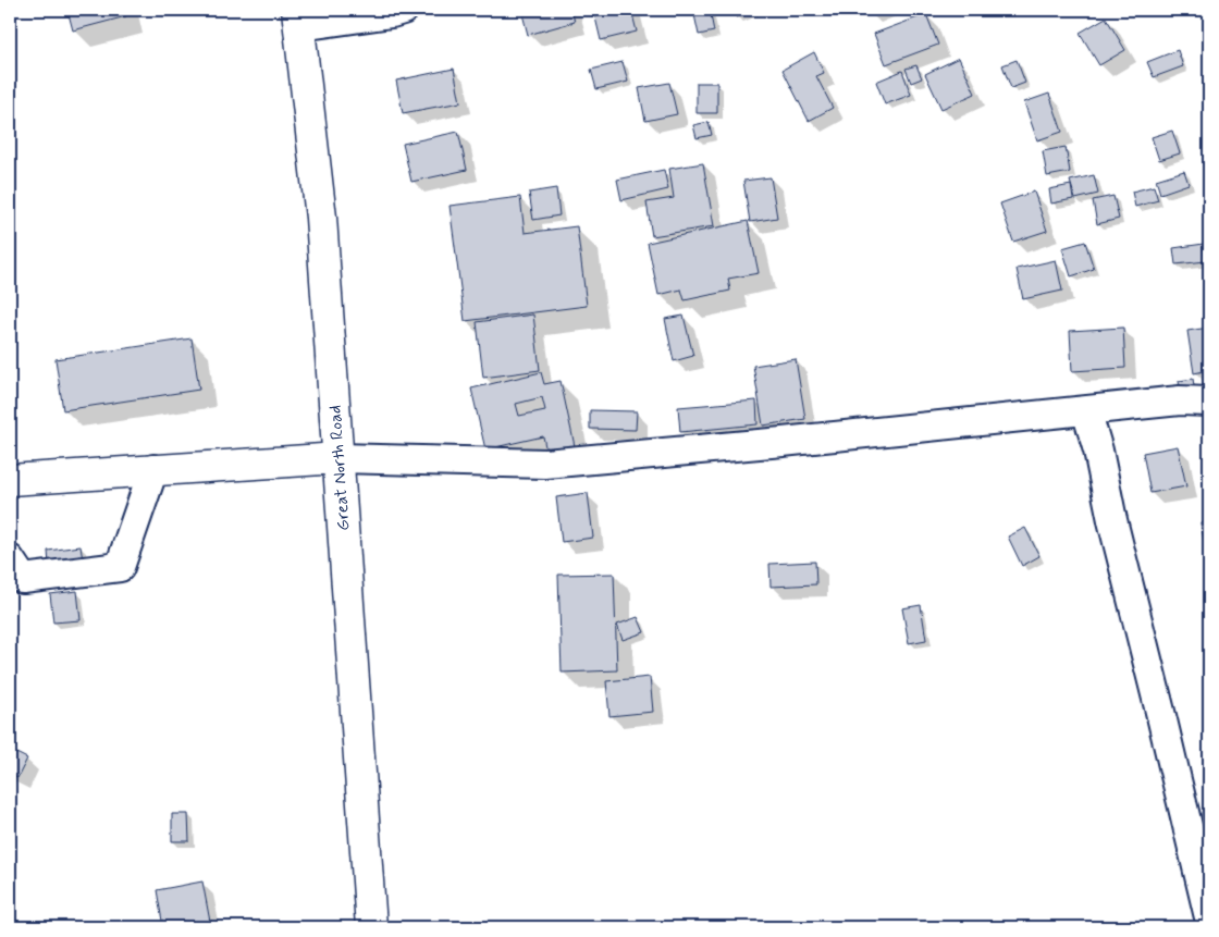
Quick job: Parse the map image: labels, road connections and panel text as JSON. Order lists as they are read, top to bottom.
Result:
{
  "streets": {
    "main road": ["Great North Road"]
  }
}
